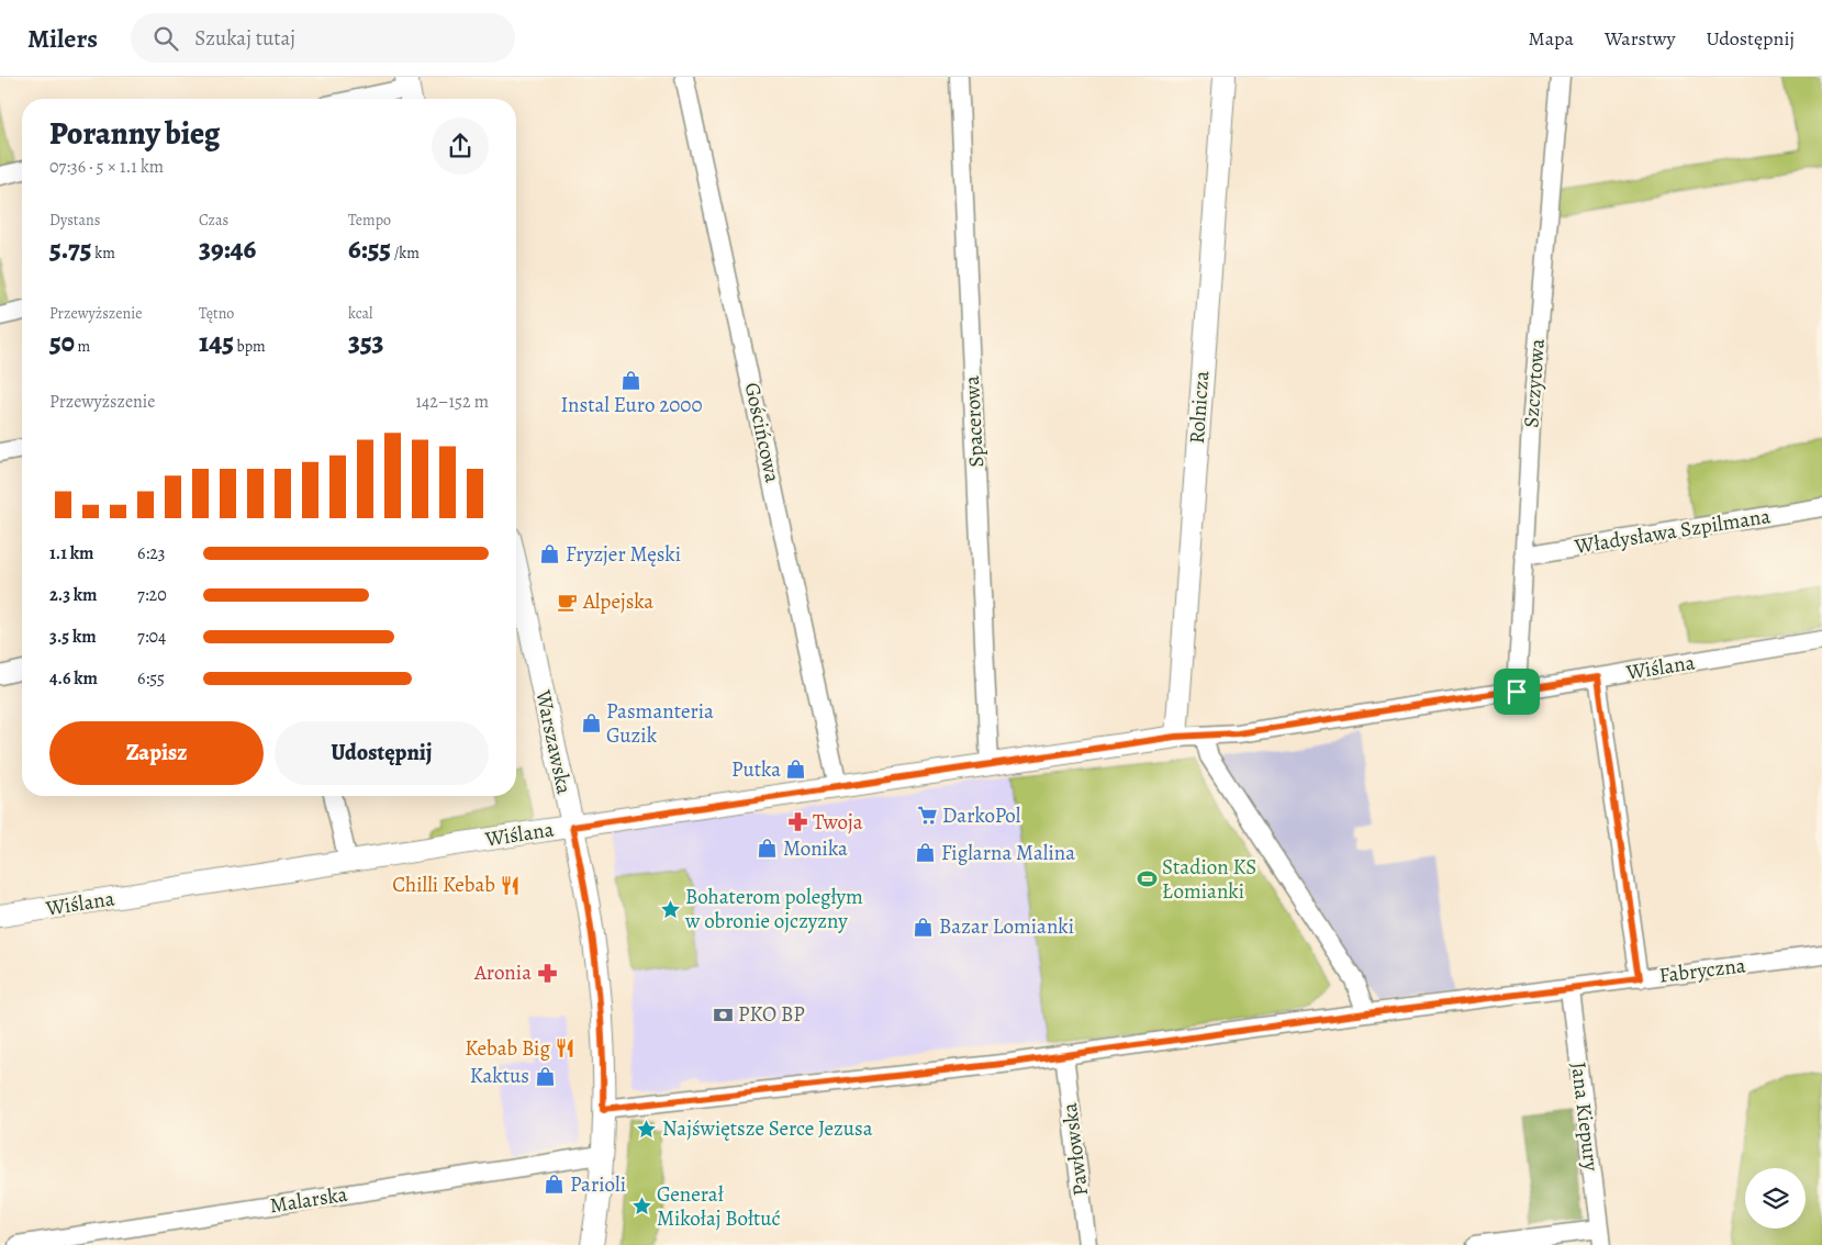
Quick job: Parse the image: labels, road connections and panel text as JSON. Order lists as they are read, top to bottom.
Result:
{
  "streets": {
    "street": [
      "Szczytowa",
      "Rolnicza",
      "Spacerowa",
      "Gościńcowa",
      "Władysława Szpilmana",
      "Wiślana",
      "Warszawska",
      "Fabryczna",
      "Jana Kiepury",
      "Pawłowska",
      "Malarska"
    ]
  },
  "crossings": [
    ["Szczytowa", "Władysława Szpilmana"],
    ["Szczytowa", "Wiślana"],
    ["Rolnicza", "Wiślana"],
    ["Spacerowa", "Wiślana"],
    ["Gościńcowa", "Wiślana"],
    ["Wiślana", "Warszawska"],
    ["Warszawska", "Fabryczna"],
    ["Warszawska", "Malarska"],
    ["Fabryczna", "Jana Kiepury"],
    ["Fabryczna", "Pawłowska"]
  ],
  "places": {
    "shop": [
      "Instal Euro 2000",
      "Fryzjer Męski",
      "Pasmanteria Guzik",
      "Putka",
      "Monika",
      "Figlarna Malina",
      "Bazar Lomianki",
      "Kaktus",
      "Parioli"
    ],
    "cafe": ["Alpejska"],
    "supermarket": ["DarkoPol"],
    "pharmacy": ["Twoja", "Aronia"],
    "sports": ["Stadion KS Łomianki"],
    "restaurant": ["Chilli Kebab", "Kebab Big"],
    "place": ["Bohaterom poległym w obronie ojczyzny", "Najświętsze Serce Jezusa", "Generał Mikołaj Bołtuć"],
    "bank": ["PKO BP"]
  },
  "page": {
    "header": "Milers",
    "search": "Szukaj tutaj",
    "nav": ["Mapa", "Warstwy", "Udostępnij"],
    "heading": ["Poranny bieg", "07:36 · 5 × 1.1 km"],
    "stats": [
      ["Dystans", "5.75 km"],
      ["Czas", "39:46"],
      ["Tempo", "6:55 /km"],
      ["Przewyższenie", "50 m"],
      ["Tętno", "145 bpm"],
      ["kcal", "353"]
    ],
    "chart": ["Przewyższenie", "142–152 m"],
    "list": [
      {
        "name": "1.1 km",
        "note": "6:23"
      },
      {
        "name": "2.3 km",
        "note": "7:20"
      },
      {
        "name": "3.5 km",
        "note": "7:04"
      },
      {
        "name": "4.6 km",
        "note": "6:55"
      }
    ],
    "buttons": ["Zapisz", "Udostępnij"]
  }
}
